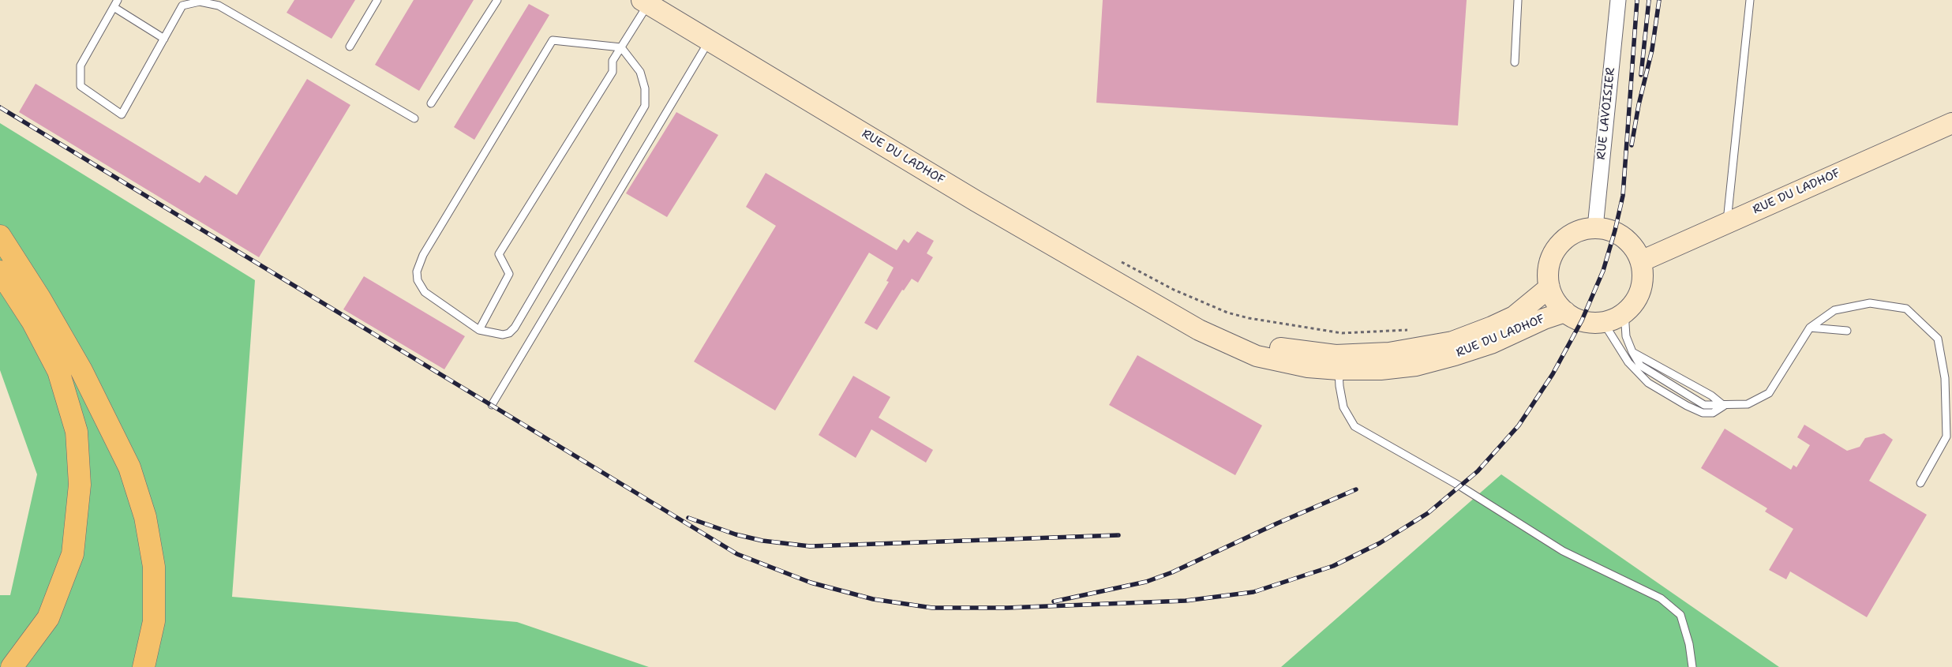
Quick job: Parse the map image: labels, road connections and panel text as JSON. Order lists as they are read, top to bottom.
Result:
{
  "streets": {
    "main road": ["RUE DU LADHOF"],
    "street": ["RUE LAVOISIER"]
  },
  "crossings": [
    ["RUE LAVOISIER", "RUE DU LADHOF"]
  ]
}
